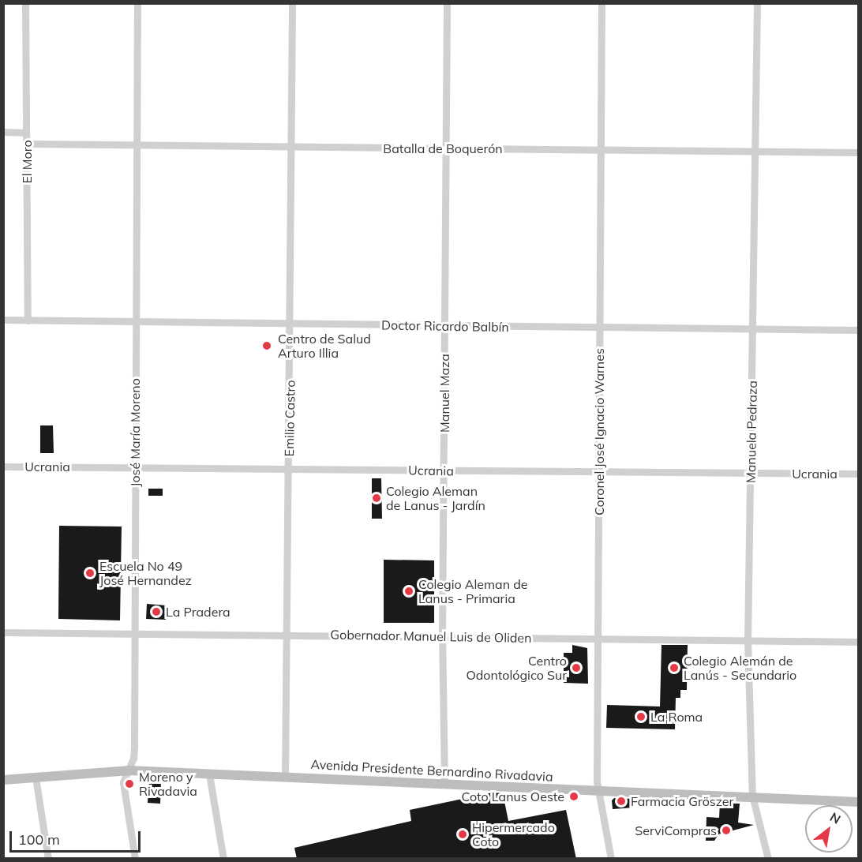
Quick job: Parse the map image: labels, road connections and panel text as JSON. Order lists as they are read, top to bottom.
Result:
{
  "streets": {
    "street": [
      "Batalla de Boquerón",
      "El Moro",
      "Doctor Ricardo Balbín",
      "Manuel Maza",
      "Emilio Castro",
      "Coronel José Ignacio Warnes",
      "Manuela Pedraza",
      "José María Moreno",
      "Ucrania",
      "Gobernador Manuel Luis de Oliden",
      "Avenida Presidente Bernardino Rivadavia"
    ]
  },
  "crossings": [
    ["Batalla de Boquerón", "El Moro"],
    ["Batalla de Boquerón", "Manuel Maza"],
    ["Batalla de Boquerón", "Emilio Castro"],
    ["Batalla de Boquerón", "Coronel José Ignacio Warnes"],
    ["Batalla de Boquerón", "Manuela Pedraza"],
    ["Batalla de Boquerón", "José María Moreno"],
    ["El Moro", "Doctor Ricardo Balbín"],
    ["Doctor Ricardo Balbín", "Manuel Maza"],
    ["Doctor Ricardo Balbín", "Emilio Castro"],
    ["Doctor Ricardo Balbín", "Coronel José Ignacio Warnes"],
    ["Doctor Ricardo Balbín", "Manuela Pedraza"],
    ["Doctor Ricardo Balbín", "José María Moreno"],
    ["Manuel Maza", "Ucrania"],
    ["Manuel Maza", "Gobernador Manuel Luis de Oliden"],
    ["Manuel Maza", "Avenida Presidente Bernardino Rivadavia"],
    ["Emilio Castro", "Ucrania"],
    ["Emilio Castro", "Gobernador Manuel Luis de Oliden"],
    ["Emilio Castro", "Avenida Presidente Bernardino Rivadavia"],
    ["Coronel José Ignacio Warnes", "Ucrania"],
    ["Coronel José Ignacio Warnes", "Gobernador Manuel Luis de Oliden"],
    ["Coronel José Ignacio Warnes", "Avenida Presidente Bernardino Rivadavia"],
    ["Manuela Pedraza", "Ucrania"],
    ["Manuela Pedraza", "Gobernador Manuel Luis de Oliden"],
    ["Manuela Pedraza", "Avenida Presidente Bernardino Rivadavia"],
    ["José María Moreno", "Ucrania"],
    ["José María Moreno", "Gobernador Manuel Luis de Oliden"],
    ["José María Moreno", "Avenida Presidente Bernardino Rivadavia"]
  ],
  "places": [
    "Centro de Salud Arturo Illia",
    "Colegio Aleman de Lanus - Jardín",
    "Escuela No 49 José Hernandez",
    "Colegio Aleman de Lanus - Primaria",
    "La Pradera",
    "Centro Odontológico Sur",
    "Colegio Alemán de Lanús - Secundario",
    "La Roma",
    "Moreno y Rivadavia",
    "Coto Lanus Oeste",
    "Farmacia Gröszer",
    "ServiCompras",
    "Hipermercado Coto"
  ],
  "scale_bar": "100 m",
  "north": "top right"
}
